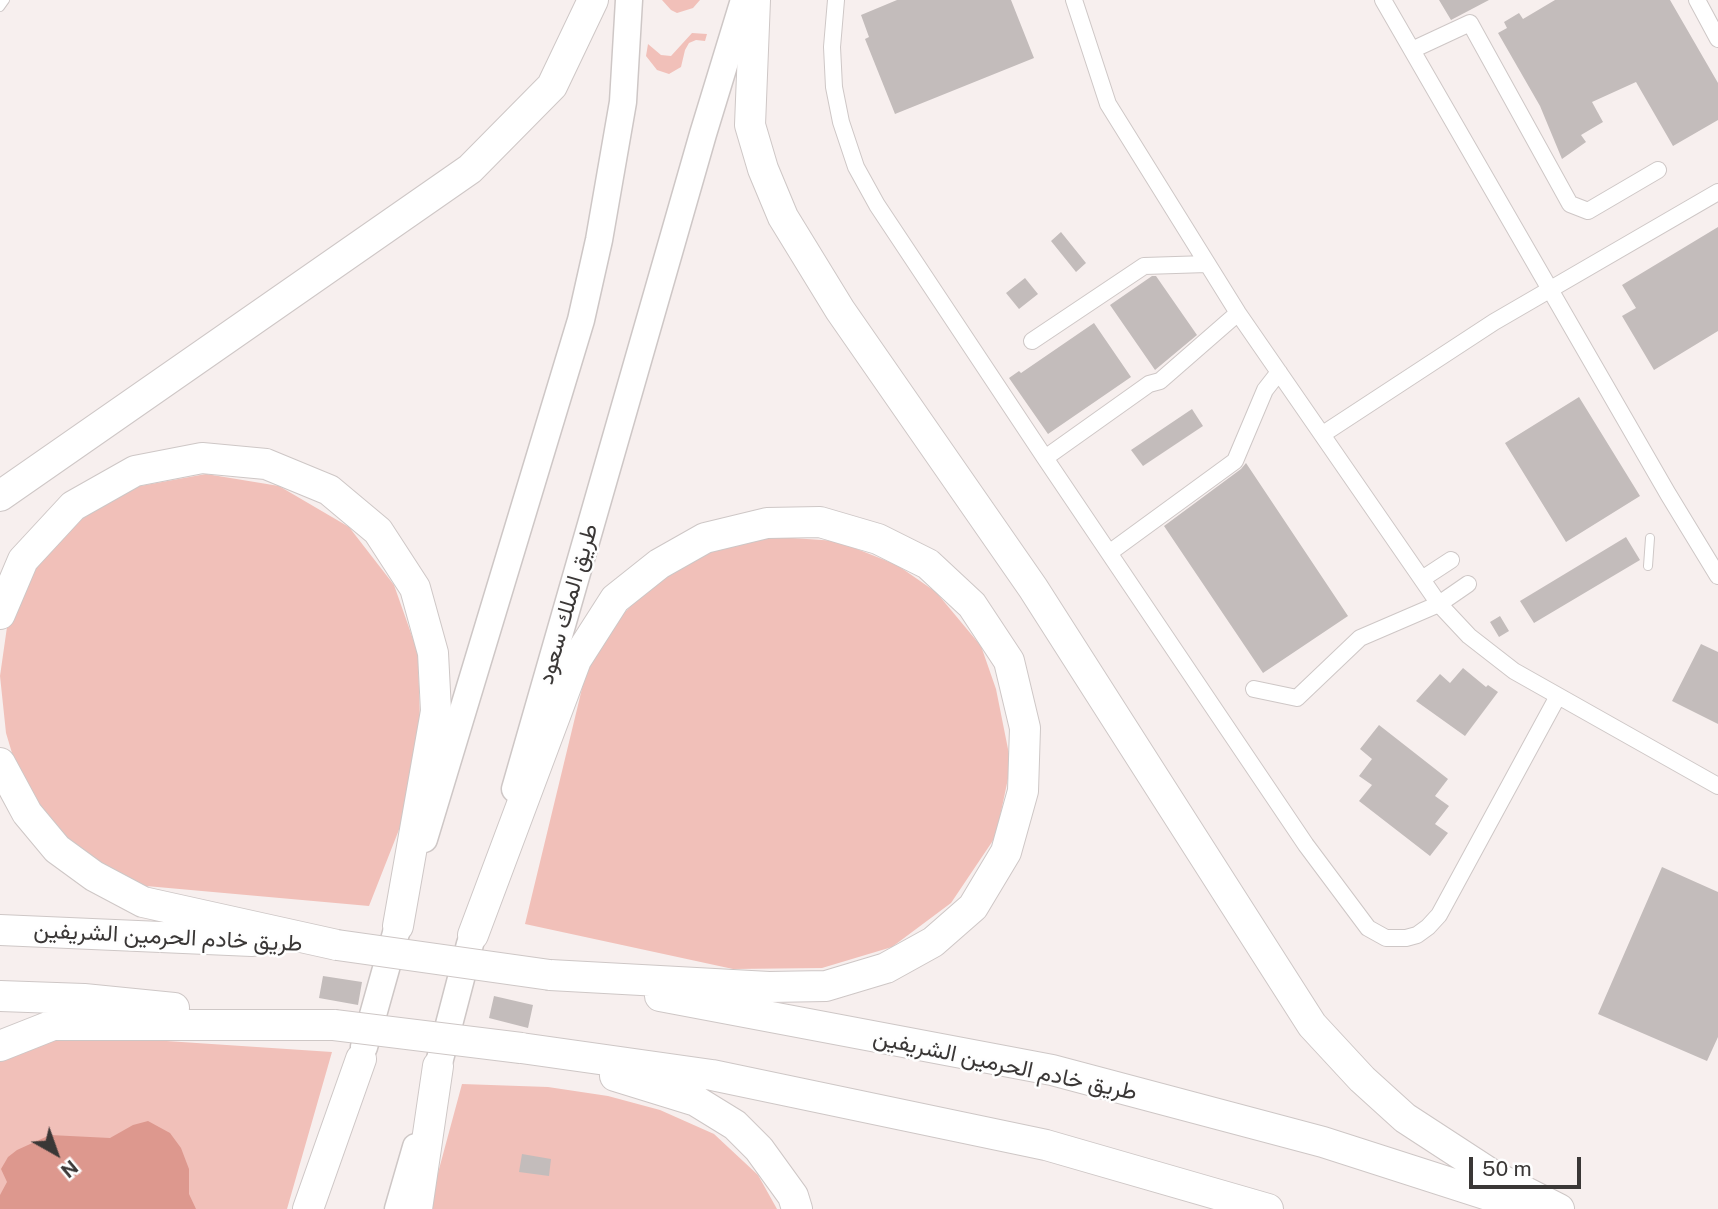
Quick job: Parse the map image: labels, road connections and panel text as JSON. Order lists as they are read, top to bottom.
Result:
{
  "streets": {
    "highway": ["طريق خادم الحرمين الشريفين"],
    "main road": ["طريق الملك سعود"]
  },
  "scale_bar": "50 m",
  "north": "bottom right"
}
